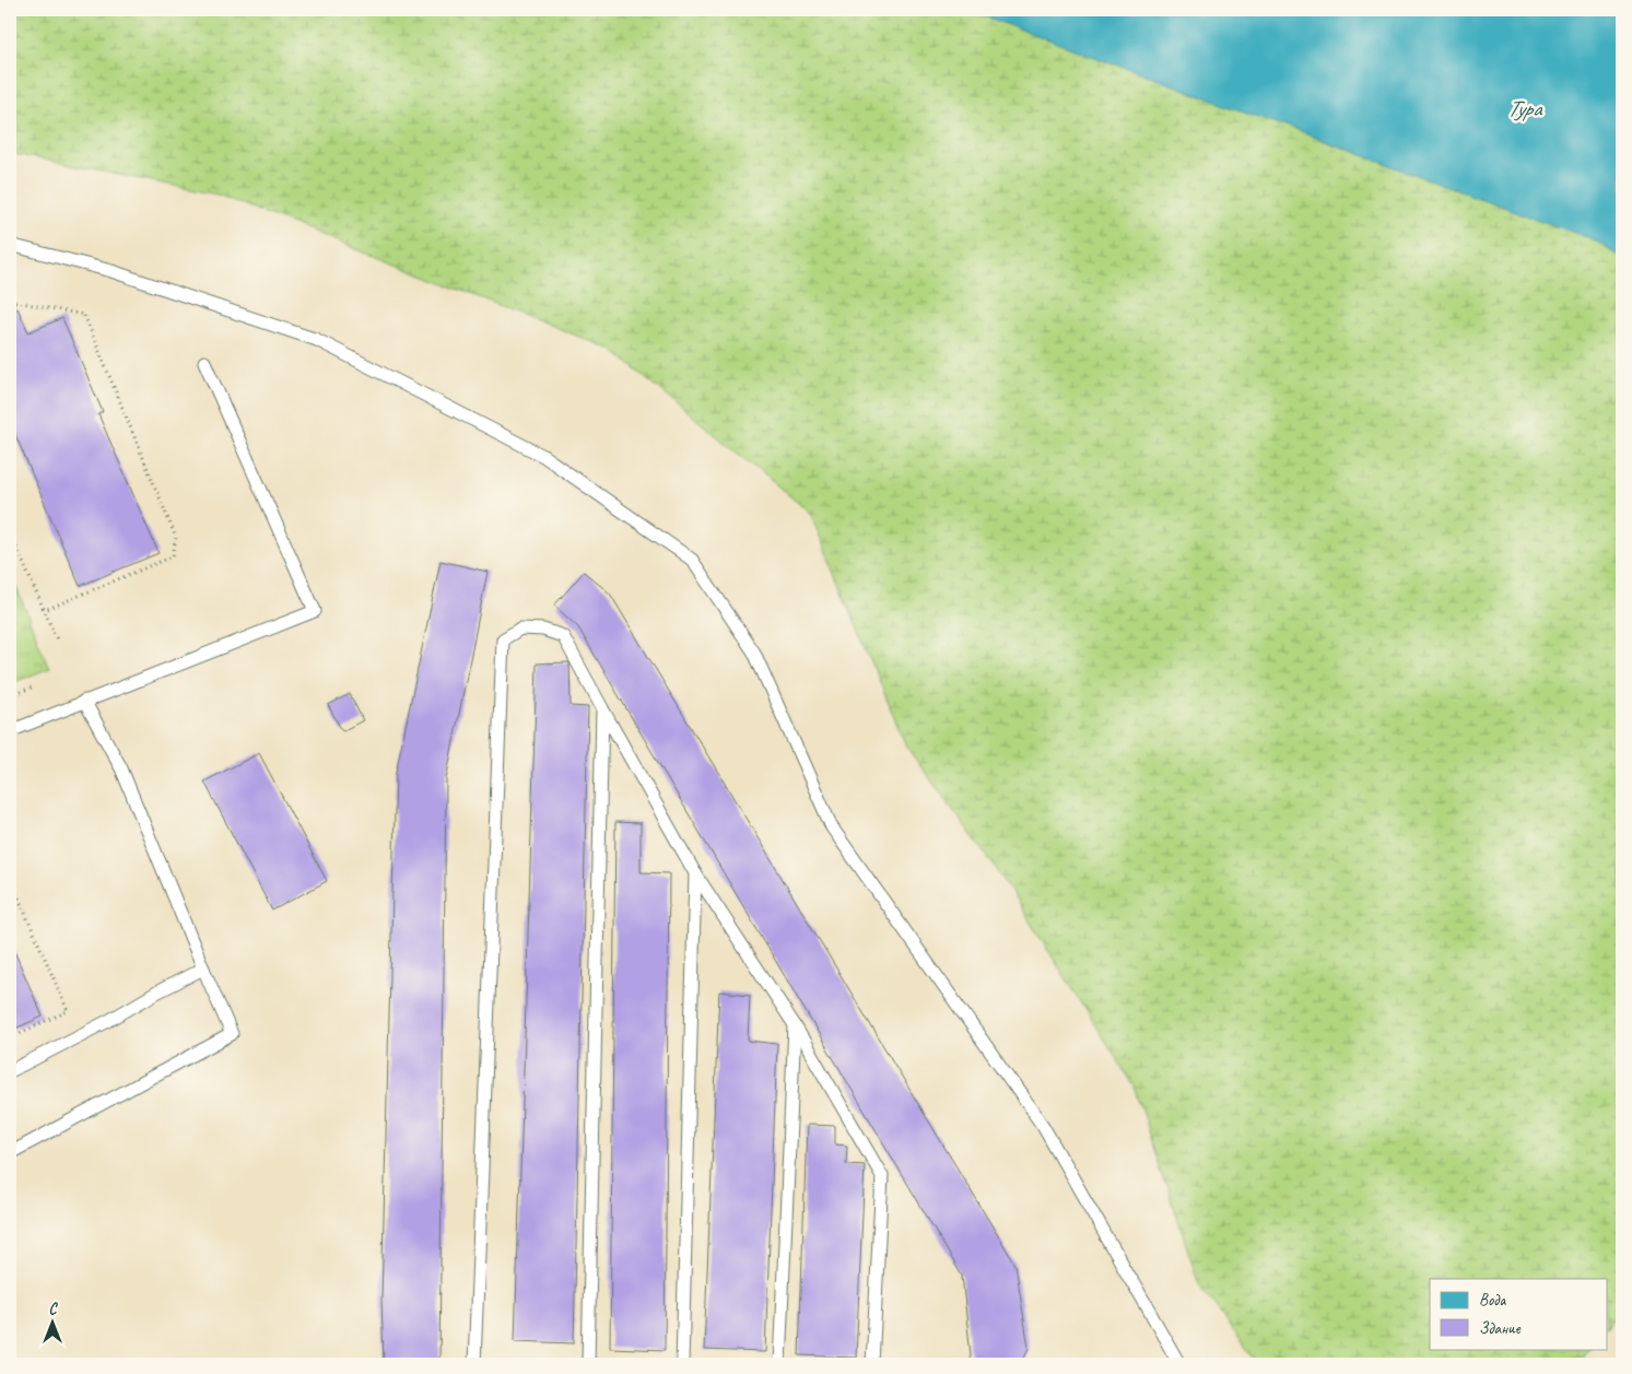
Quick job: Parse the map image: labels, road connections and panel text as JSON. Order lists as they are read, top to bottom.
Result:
{
  "water": ["Тура"],
  "legend": ["Вода", "Здание"],
  "north": "top"
}
